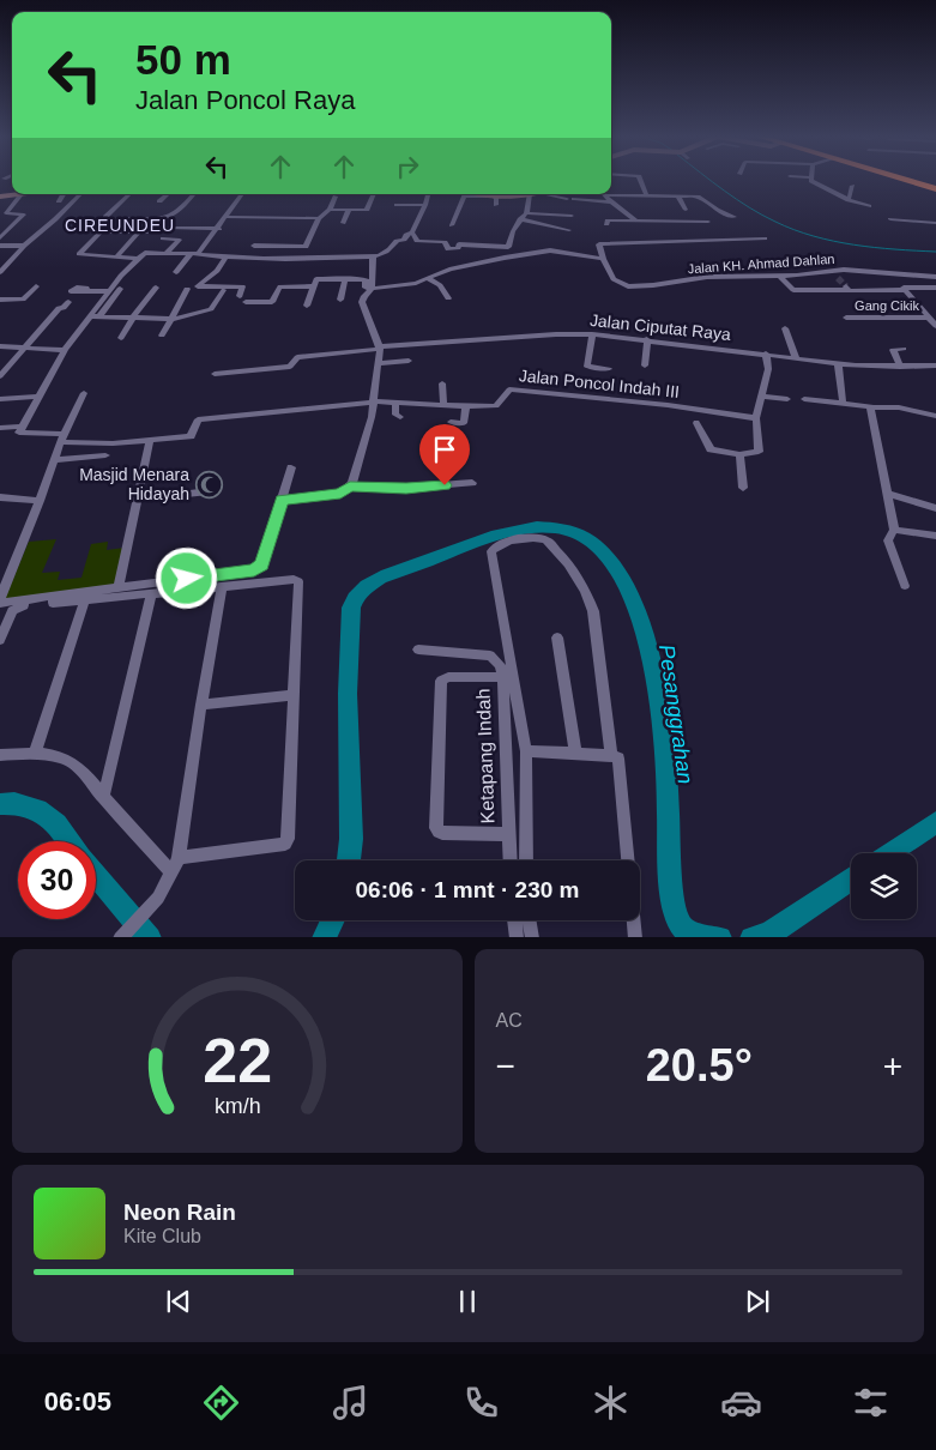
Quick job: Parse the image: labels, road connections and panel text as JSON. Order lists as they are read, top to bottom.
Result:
{
  "streets": {
    "street": [
      "Jalan KH. Ahmad Dahlan",
      "Gang Cikik",
      "Jalan Ciputat Raya",
      "Jalan Poncol Indah III",
      "Ketapang Indah"
    ]
  },
  "districts": ["CIREUNDEU"],
  "water": ["Pesanggrahan"],
  "places": {
    "mosque": ["Masjid Menara Hidayah"]
  },
  "page": {
    "turn": ["50 m", "Jalan Poncol Raya"],
    "limit": "30",
    "trip": "06:06 · 1 mnt · 230 m",
    "tile": "AC",
    "heat": ["−", "20.5°", "+"],
    "song": ["Neon Rain", "Kite Club"],
    "tabs": "06:05",
    "gauge": ["22", "km/h"]
  }
}
